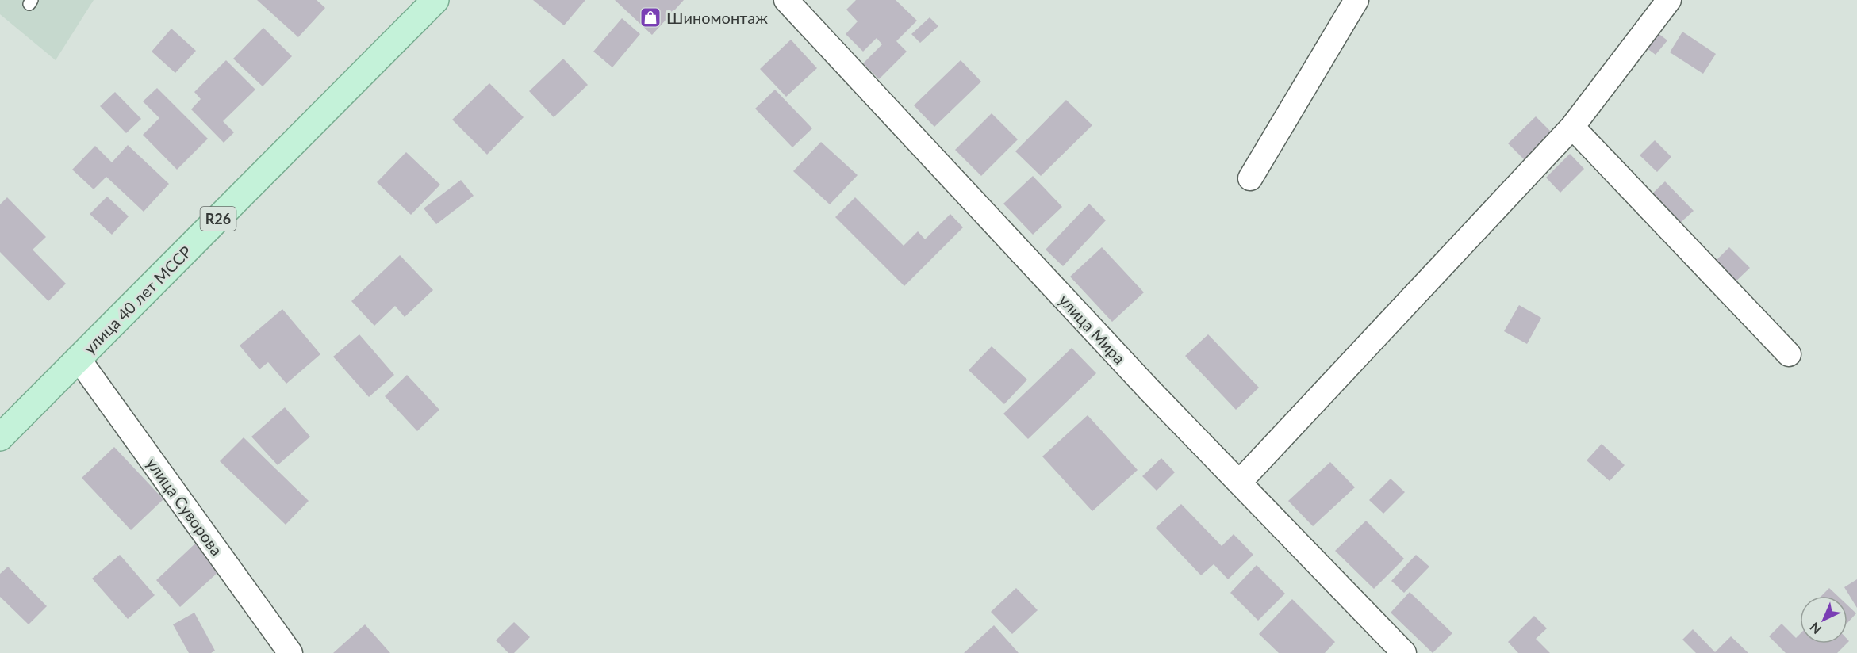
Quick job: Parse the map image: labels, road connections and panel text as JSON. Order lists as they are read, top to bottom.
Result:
{
  "streets": {
    "main road": ["R26", "улица 40 лет МССР"],
    "street": ["улица Мира", "улица Суворова"]
  },
  "crossings": [
    ["улица 40 лет МССР", "улица Суворова"]
  ],
  "places": {
    "shop": ["Шиномонтаж"]
  },
  "north": "bottom left"
}
